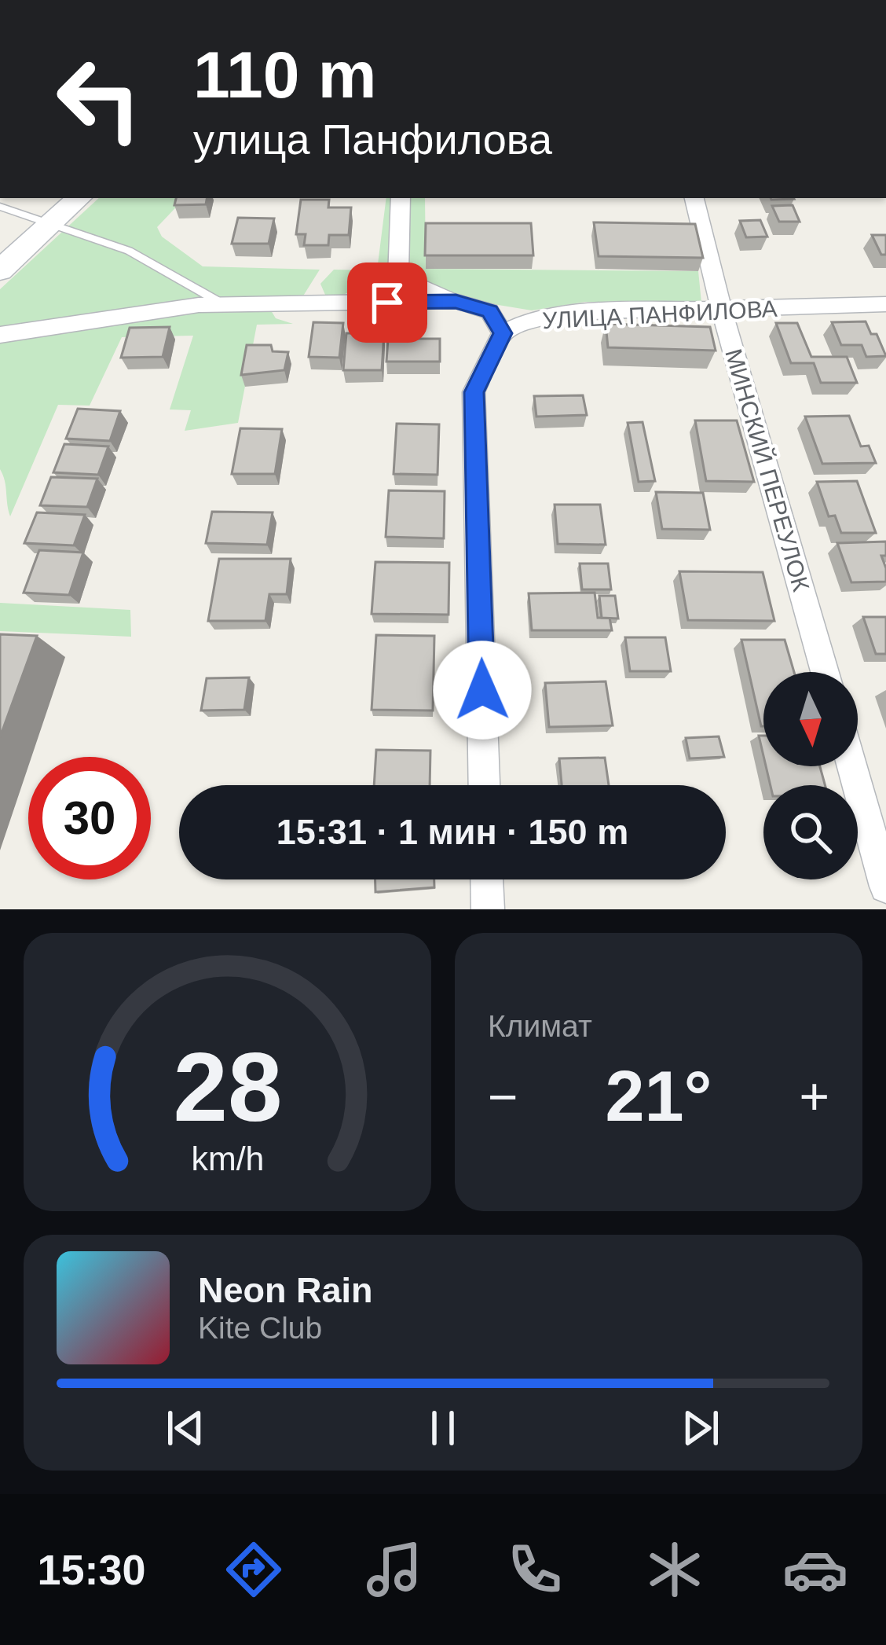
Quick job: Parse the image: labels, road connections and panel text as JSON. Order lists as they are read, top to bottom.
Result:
{
  "streets": {
    "street": ["УЛИЦА ПАНФИЛОВА", "МИНСКИЙ ПЕРЕУЛОК"]
  },
  "crossings": [
    ["УЛИЦА ПАНФИЛОВА", "МИНСКИЙ ПЕРЕУЛОК"]
  ],
  "north": "bottom",
  "page": {
    "turn": ["110 m", "улица Панфилова"],
    "limit": "30",
    "trip": "15:31 · 1 мин · 150 m",
    "tile": "Климат",
    "heat": ["−", "21°", "+"],
    "song": ["Neon Rain", "Kite Club"],
    "tabs": "15:30",
    "gauge": ["28", "km/h"]
  }
}
